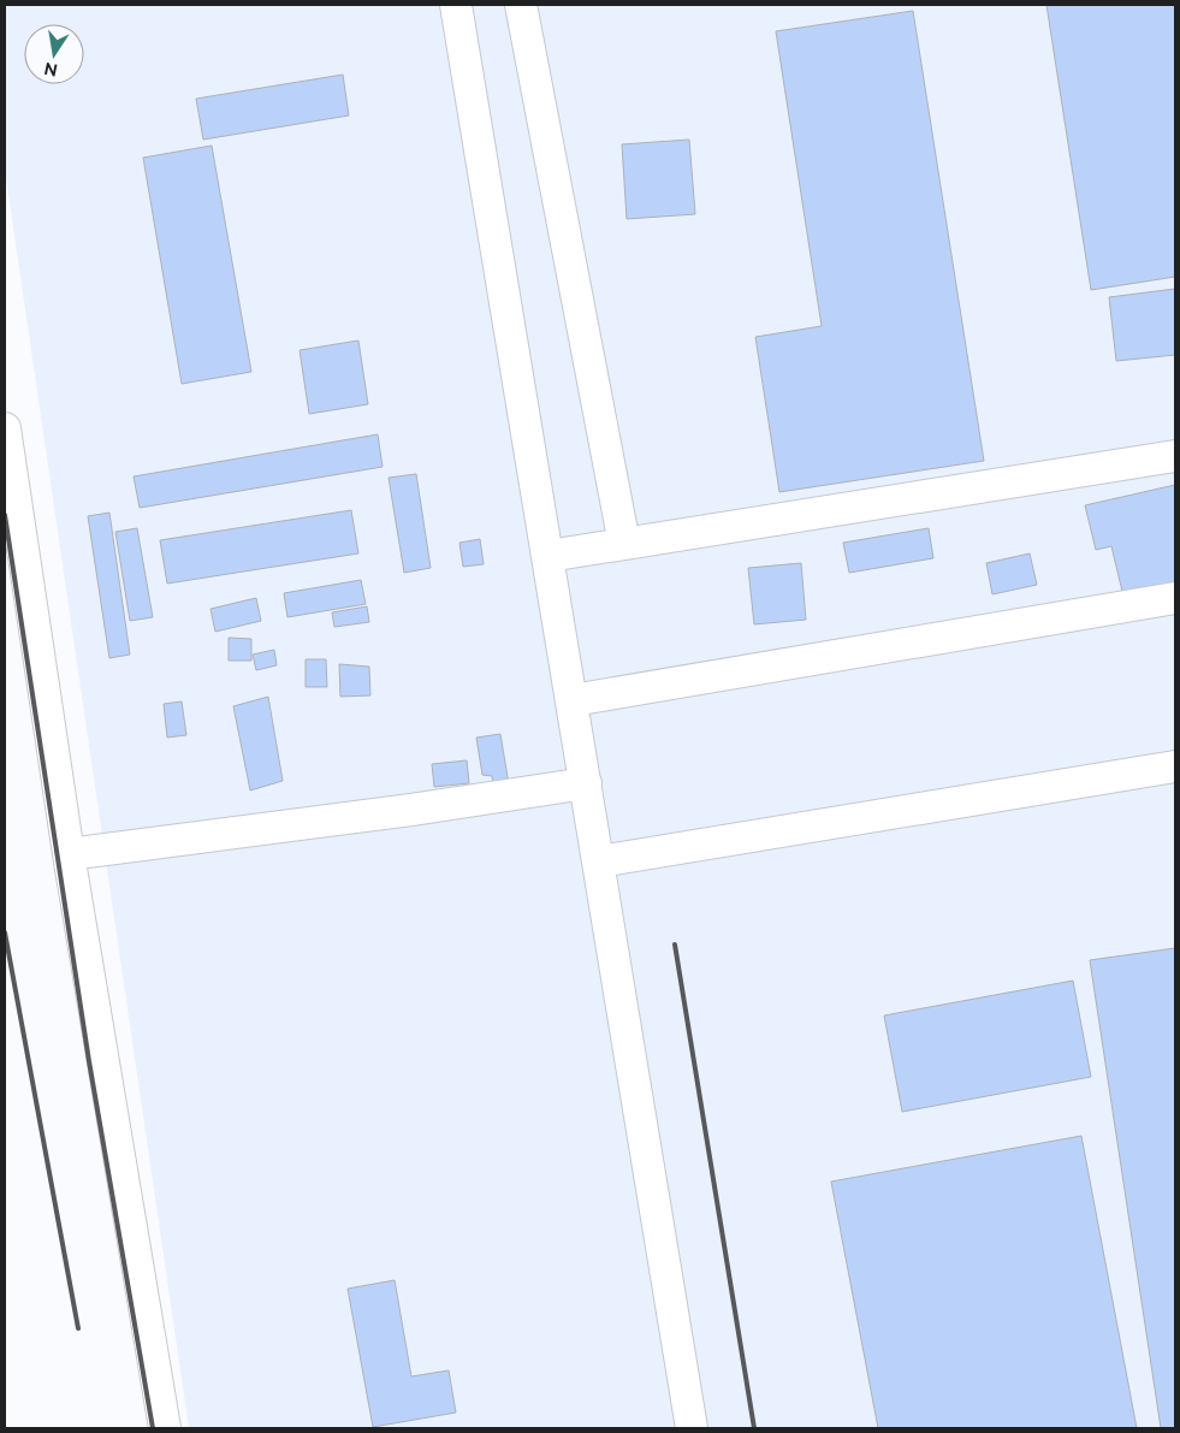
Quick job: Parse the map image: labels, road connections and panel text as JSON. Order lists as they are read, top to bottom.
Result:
{
  "north": "bottom"
}
